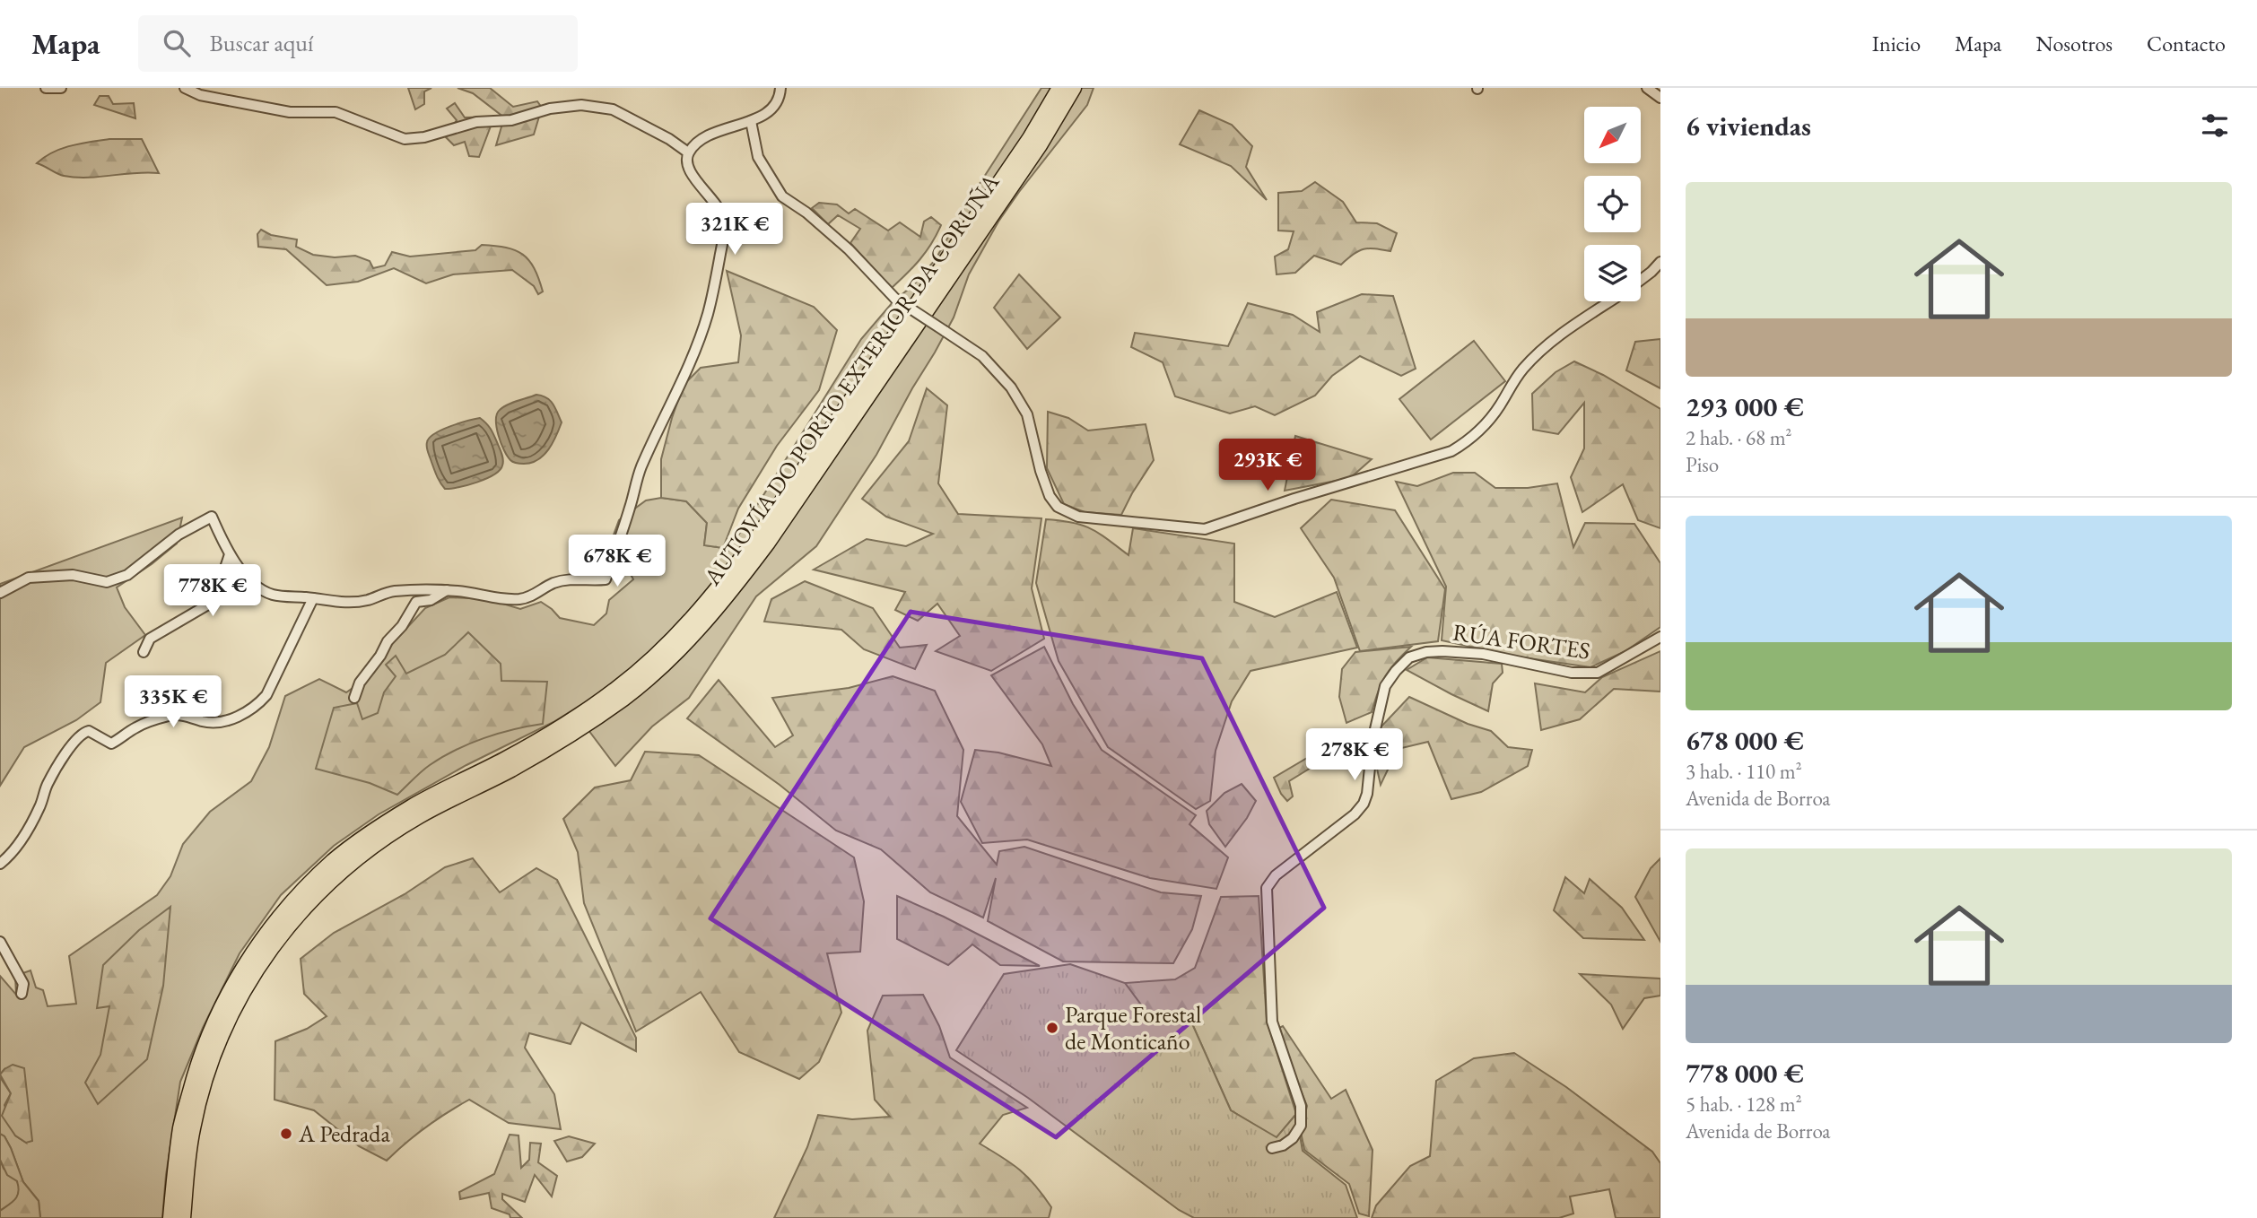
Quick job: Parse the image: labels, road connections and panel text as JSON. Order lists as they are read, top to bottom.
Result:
{
  "streets": {
    "highway": ["AUTOVÍA DO PORTO EXTERIOR DA CORUÑA"],
    "street": ["RÚA FORTES"]
  },
  "places": ["Parque Forestal de Monticaño", "A Pedrada"],
  "north": "bottom left",
  "page": {
    "header": "Mapa",
    "search": "Buscar aquí",
    "nav": [
      "Inicio",
      "Mapa",
      "Nosotros",
      "Contacto"
    ],
    "heading": "6 viviendas",
    "list": [
      {
        "name": "293 000 €",
        "note": "2 hab. · 68 m² · Piso"
      },
      {
        "name": "678 000 €",
        "note": "3 hab. · 110 m² · Avenida de Borroa"
      },
      {
        "name": "778 000 €",
        "note": "5 hab. · 128 m² · Avenida de Borroa"
      }
    ],
    "price": [
      "321K €",
      "293K €",
      "678K €",
      "778K €",
      "335K €",
      "278K €"
    ]
  }
}
